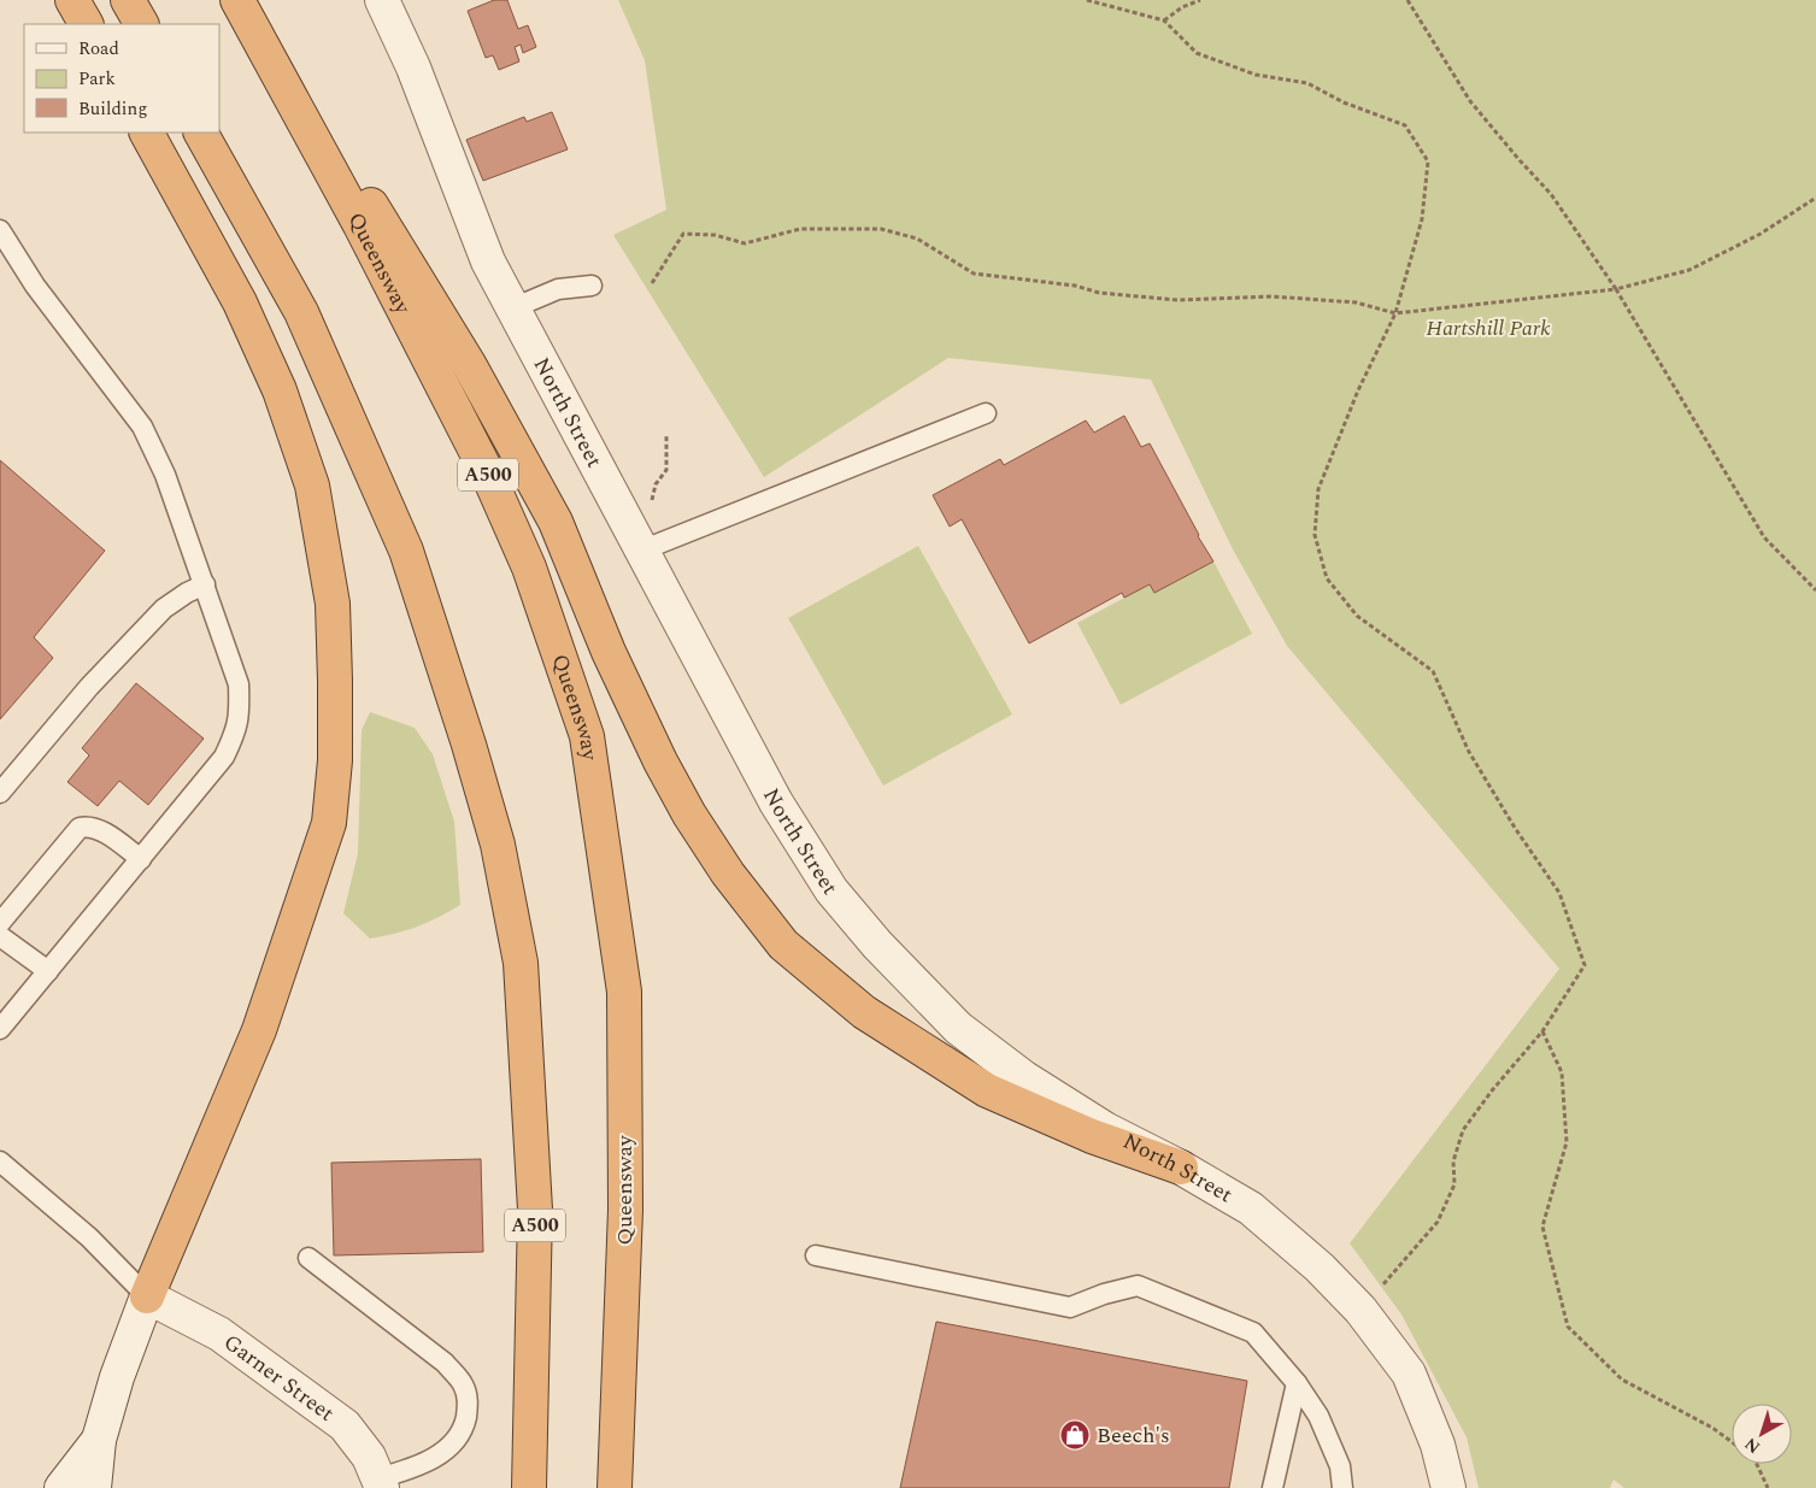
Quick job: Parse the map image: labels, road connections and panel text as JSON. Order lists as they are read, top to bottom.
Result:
{
  "streets": {
    "highway": ["Queensway", "A500"],
    "street": ["North Street", "Garner Street"]
  },
  "parks": ["Hartshill Park"],
  "places": {
    "shop": ["Beech's"]
  },
  "legend": ["Road", "Park", "Building"],
  "north": "bottom left"
}
